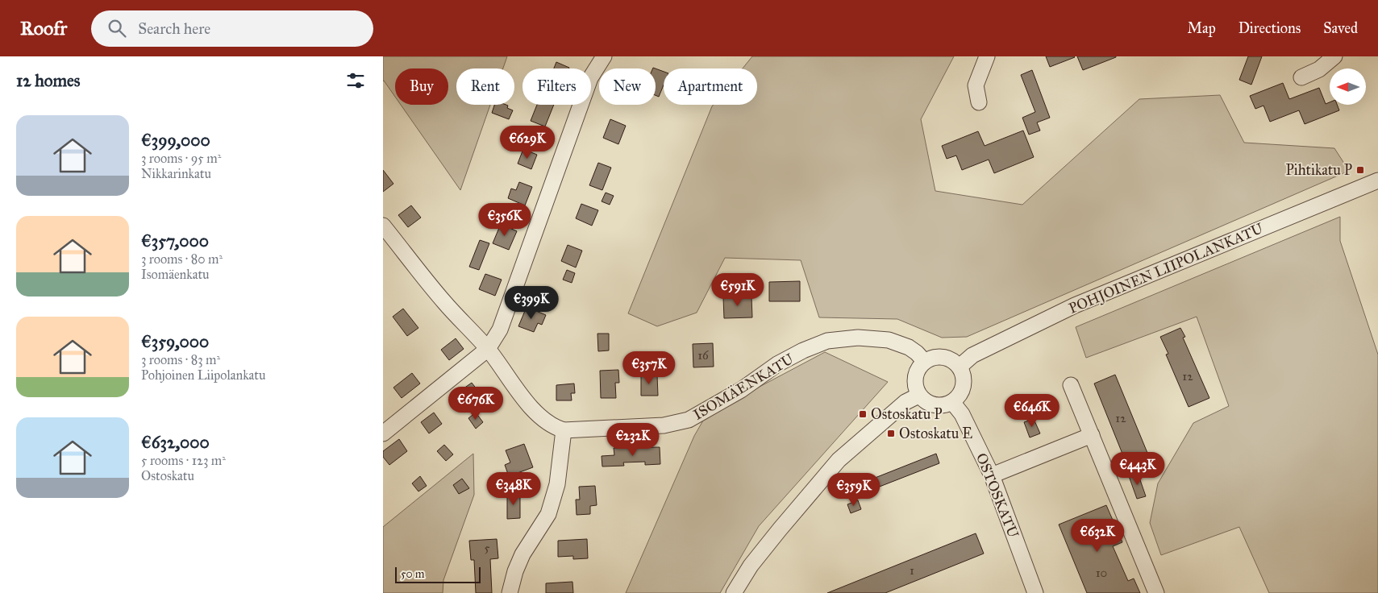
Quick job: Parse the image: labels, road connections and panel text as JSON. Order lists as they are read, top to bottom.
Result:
{
  "streets": {
    "street": ["POHJOINEN LIIPOLANKATU", "ISOMÄENKATU", "OSTOSKATU"]
  },
  "crossings": [
    ["POHJOINEN LIIPOLANKATU", "ISOMÄENKATU"],
    ["POHJOINEN LIIPOLANKATU", "OSTOSKATU"],
    ["ISOMÄENKATU", "OSTOSKATU"]
  ],
  "places": {
    "transit": ["Pihtikatu P", "Ostoskatu P", "Ostoskatu E"]
  },
  "house_numbers": [
    "16",
    "12",
    "12",
    "5",
    "1",
    "10"
  ],
  "scale_bar": "50 m",
  "north": "left",
  "page": {
    "header": "Roofr",
    "search": "Search here",
    "nav": ["Map", "Directions", "Saved"],
    "heading": "12 homes",
    "chip": [
      "Buy",
      "Rent",
      "Filters",
      "New",
      "Apartment"
    ],
    "list": [
      {
        "name": "€399,000",
        "note": "3 rooms · 95 m² · Nikkarinkatu"
      },
      {
        "name": "€357,000",
        "note": "3 rooms · 80 m² · Isomäenkatu"
      },
      {
        "name": "€359,000",
        "note": "3 rooms · 83 m² · Pohjoinen Liipolankatu"
      },
      {
        "name": "€632,000",
        "note": "5 rooms · 123 m² · Ostoskatu"
      }
    ],
    "price": [
      "€629K",
      "€356K",
      "€591K",
      "€399K",
      "€357K",
      "€676K",
      "€646K",
      "€232K",
      "€443K",
      "€348K",
      "€359K",
      "€632K"
    ],
    "scale": "50 m"
  }
}
